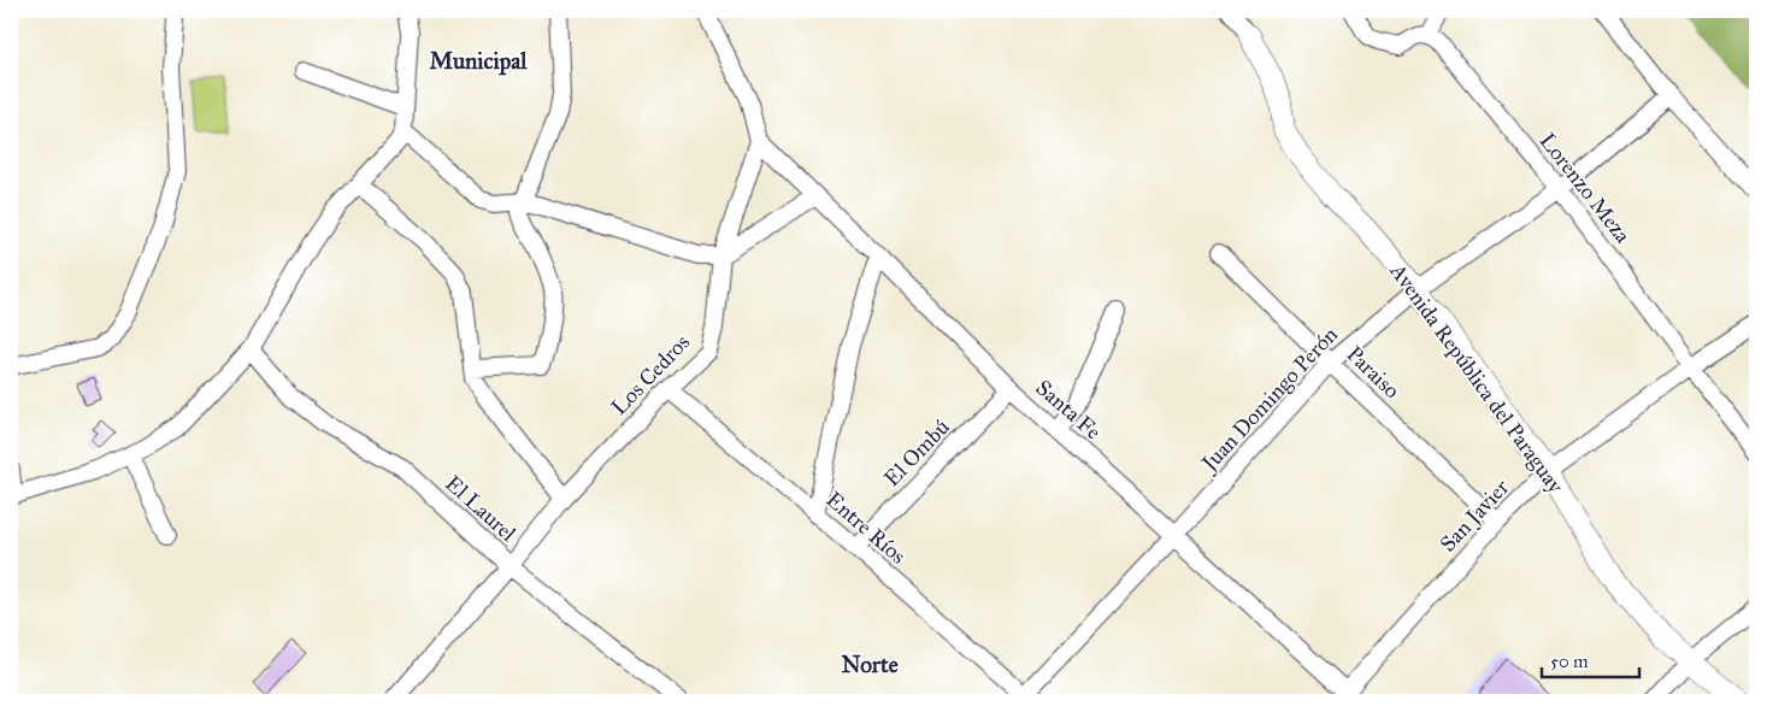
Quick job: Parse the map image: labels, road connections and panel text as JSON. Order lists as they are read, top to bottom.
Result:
{
  "streets": {
    "main road": ["Avenida República del Paraguay"],
    "street": [
      "Lorenzo Meza",
      "Paraiso",
      "Los Cedros",
      "Juan Domingo Perón",
      "Santa Fe",
      "El Ombú",
      "El Laurel",
      "San Javier",
      "Entre Ríos"
    ]
  },
  "crossings": [
    ["Lorenzo Meza", "Juan Domingo Perón"],
    ["Lorenzo Meza", "San Javier"],
    ["Paraiso", "Juan Domingo Perón"],
    ["Paraiso", "San Javier"],
    ["Los Cedros", "Santa Fe"],
    ["Los Cedros", "El Laurel"],
    ["Los Cedros", "Entre Ríos"],
    ["Avenida República del Paraguay", "Juan Domingo Perón"],
    ["Avenida República del Paraguay", "San Javier"],
    ["Juan Domingo Perón", "Santa Fe"],
    ["Juan Domingo Perón", "Entre Ríos"],
    ["Santa Fe", "El Ombú"],
    ["Santa Fe", "San Javier"],
    ["El Ombú", "Entre Ríos"]
  ],
  "districts": ["Municipal", "Norte"],
  "scale_bar": "50 m"
}
